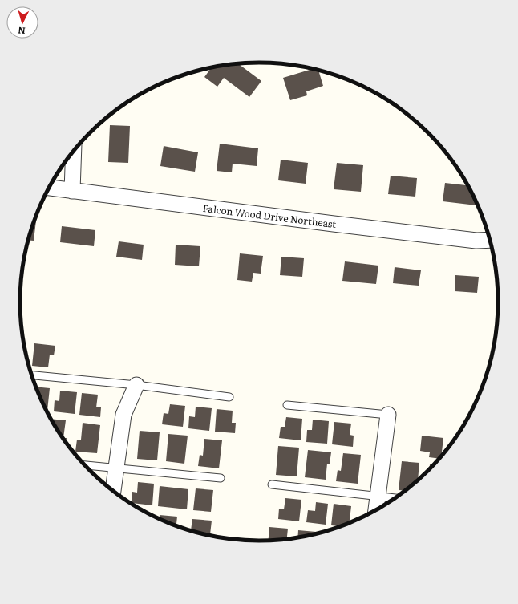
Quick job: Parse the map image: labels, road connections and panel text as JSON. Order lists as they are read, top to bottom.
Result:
{
  "streets": {
    "street": ["Falcon Wood Drive Northeast"]
  },
  "north": "bottom"
}
